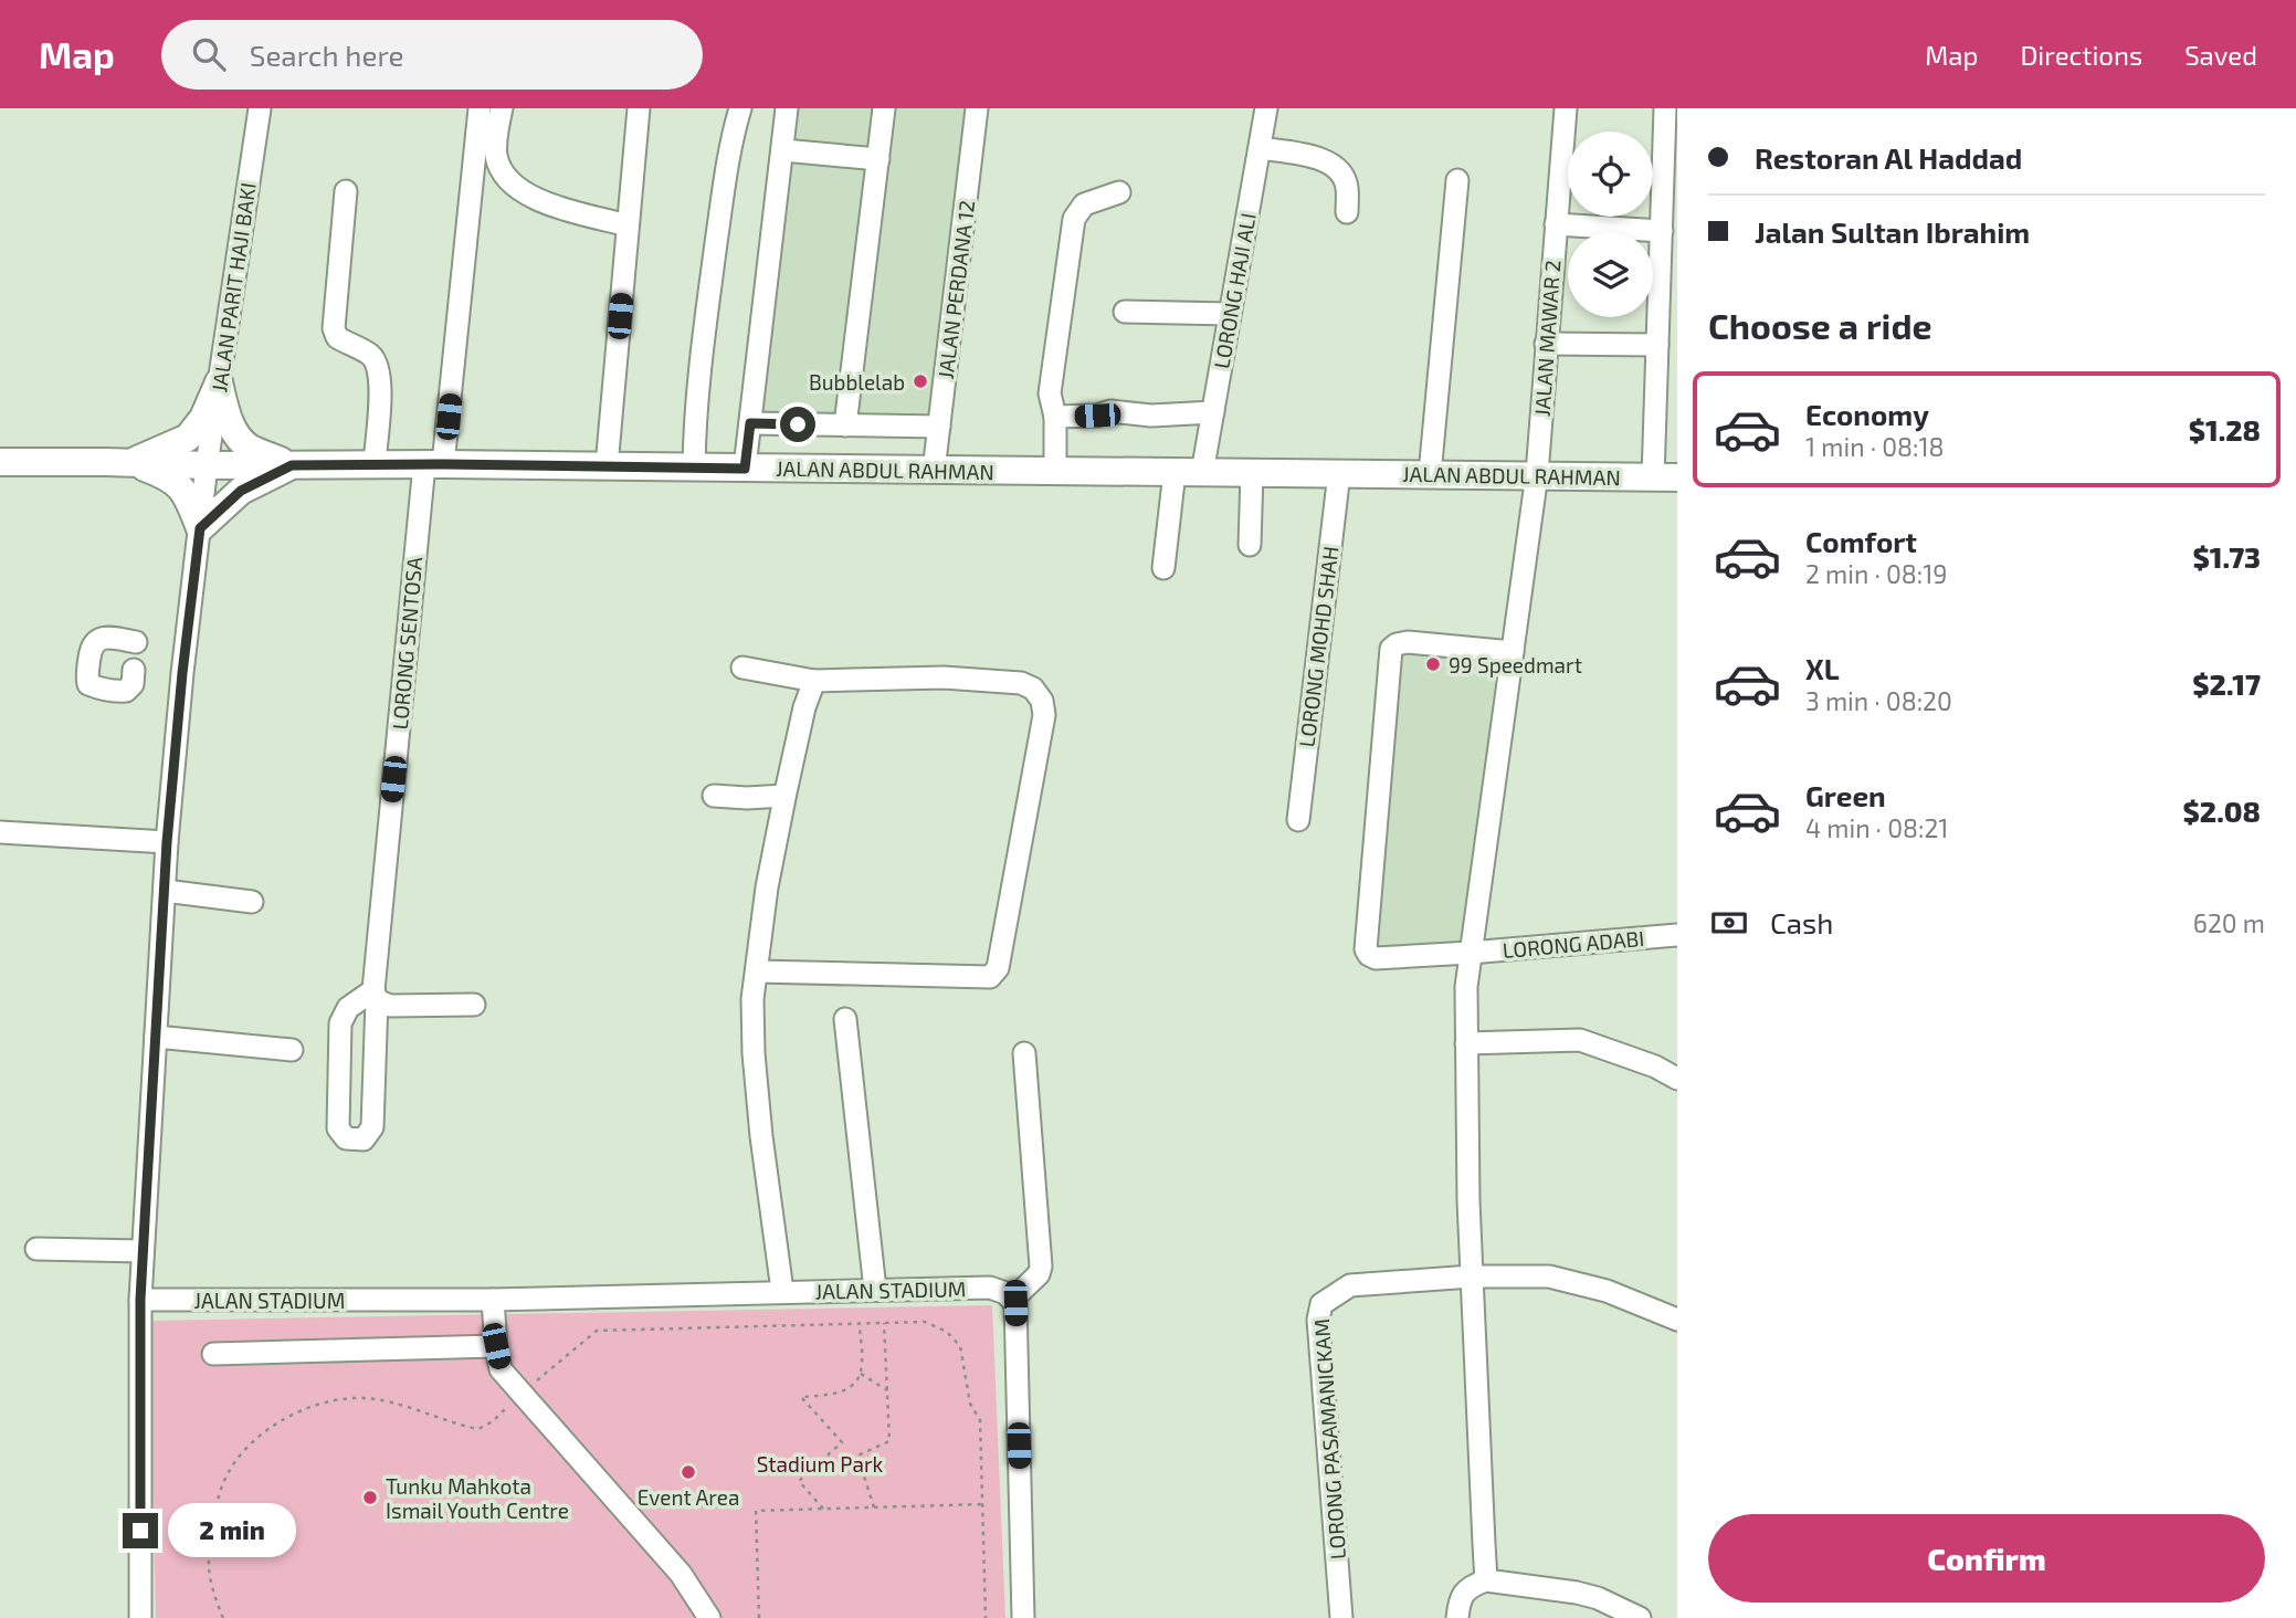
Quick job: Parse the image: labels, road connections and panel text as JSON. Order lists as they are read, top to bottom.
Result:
{
  "streets": {
    "main road": ["JALAN ABDUL RAHMAN"],
    "street": [
      "JALAN PARIT HAJI BAKI",
      "JALAN PERDANA 12",
      "LORONG HAJI ALI",
      "JALAN MAWAR 2",
      "LORONG SENTOSA",
      "LORONG MOHD SHAH",
      "LORONG ADABI",
      "JALAN STADIUM",
      "LORONG PASAMANICKAM"
    ]
  },
  "crossings": [
    ["JALAN PARIT HAJI BAKI", "JALAN ABDUL RAHMAN"],
    ["JALAN PARIT HAJI BAKI", "JALAN STADIUM"],
    ["JALAN PERDANA 12", "JALAN ABDUL RAHMAN"],
    ["LORONG HAJI ALI", "JALAN ABDUL RAHMAN"],
    ["JALAN MAWAR 2", "JALAN ABDUL RAHMAN"],
    ["JALAN MAWAR 2", "LORONG ADABI"],
    ["JALAN MAWAR 2", "LORONG PASAMANICKAM"],
    ["JALAN ABDUL RAHMAN", "LORONG SENTOSA"],
    ["JALAN ABDUL RAHMAN", "LORONG MOHD SHAH"]
  ],
  "parks": ["Stadium Park"],
  "places": [
    "Bubblelab",
    "99 Speedmart",
    "Event Area",
    "Tunku Mahkota Ismail Youth Centre"
  ],
  "page": {
    "header": "Map",
    "search": "Search here",
    "nav": ["Map", "Directions", "Saved"],
    "banner": ["Restoran Al Haddad", "Jalan Sultan Ibrahim"],
    "heading": "Choose a ride",
    "list": [
      {
        "name": "Economy",
        "note": "1 min · 08:18",
        "value": "$1.28"
      },
      {
        "name": "Comfort",
        "note": "2 min · 08:19",
        "value": "$1.73"
      },
      {
        "name": "XL",
        "note": "3 min · 08:20",
        "value": "$2.17"
      },
      {
        "name": "Green",
        "note": "4 min · 08:21",
        "value": "$2.08"
      }
    ],
    "pay": ["Cash", "620 m"],
    "buttons": "Confirm",
    "bubble": "2 min"
  }
}
